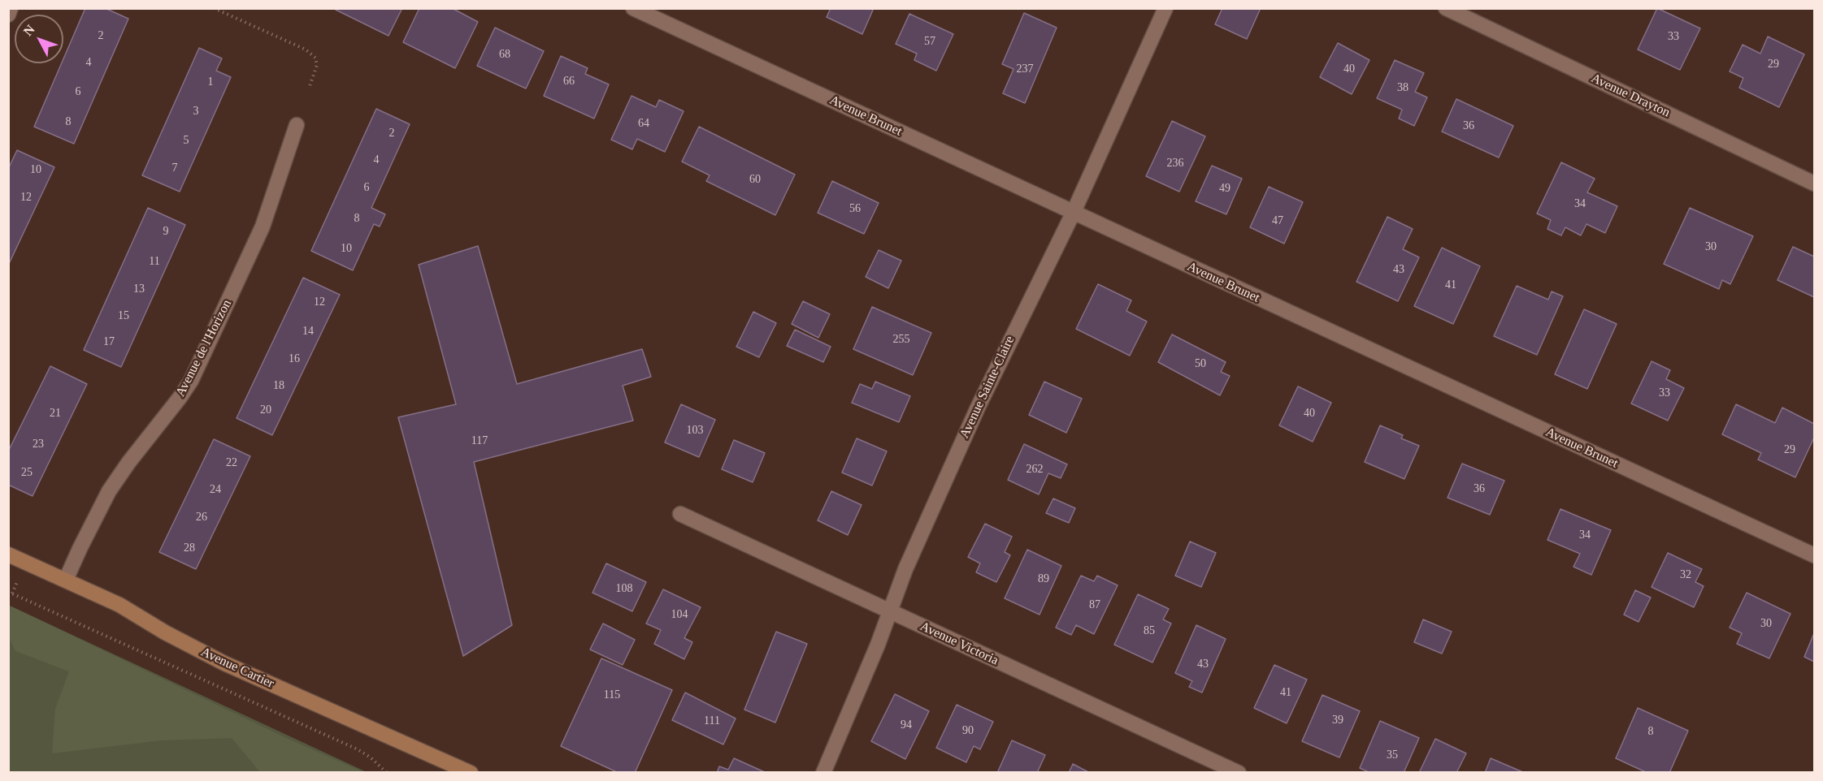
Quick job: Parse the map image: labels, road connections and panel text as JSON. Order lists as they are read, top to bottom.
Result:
{
  "streets": {
    "street": [
      "Avenue Drayton",
      "Avenue Brunet",
      "Avenue de l'Horizon",
      "Avenue Sainte-Claire",
      "Avenue Victoria",
      "Avenue Cartier"
    ]
  },
  "crossings": [
    ["Avenue Brunet", "Avenue Sainte-Claire"],
    ["Avenue de l'Horizon", "Avenue Cartier"],
    ["Avenue Sainte-Claire", "Avenue Victoria"]
  ],
  "house_numbers": [
    "2",
    "33",
    "57",
    "68",
    "4",
    "29",
    "237",
    "40",
    "66",
    "1",
    "38",
    "6",
    "3",
    "8",
    "64",
    "36",
    "2",
    "5",
    "4",
    "236",
    "7",
    "10",
    "60",
    "6",
    "49",
    "12",
    "34",
    "56",
    "8",
    "47",
    "9",
    "30",
    "10",
    "11",
    "43",
    "41",
    "13",
    "12",
    "15",
    "14",
    "255",
    "17",
    "16",
    "50",
    "18",
    "33",
    "20",
    "21",
    "40",
    "103",
    "117",
    "23",
    "29",
    "22",
    "262",
    "25",
    "36",
    "24",
    "26",
    "34",
    "28",
    "32",
    "89",
    "108",
    "87",
    "104",
    "30",
    "85",
    "43",
    "41",
    "115",
    "39",
    "111",
    "94",
    "90",
    "8",
    "35"
  ],
  "north": "top left"
}
